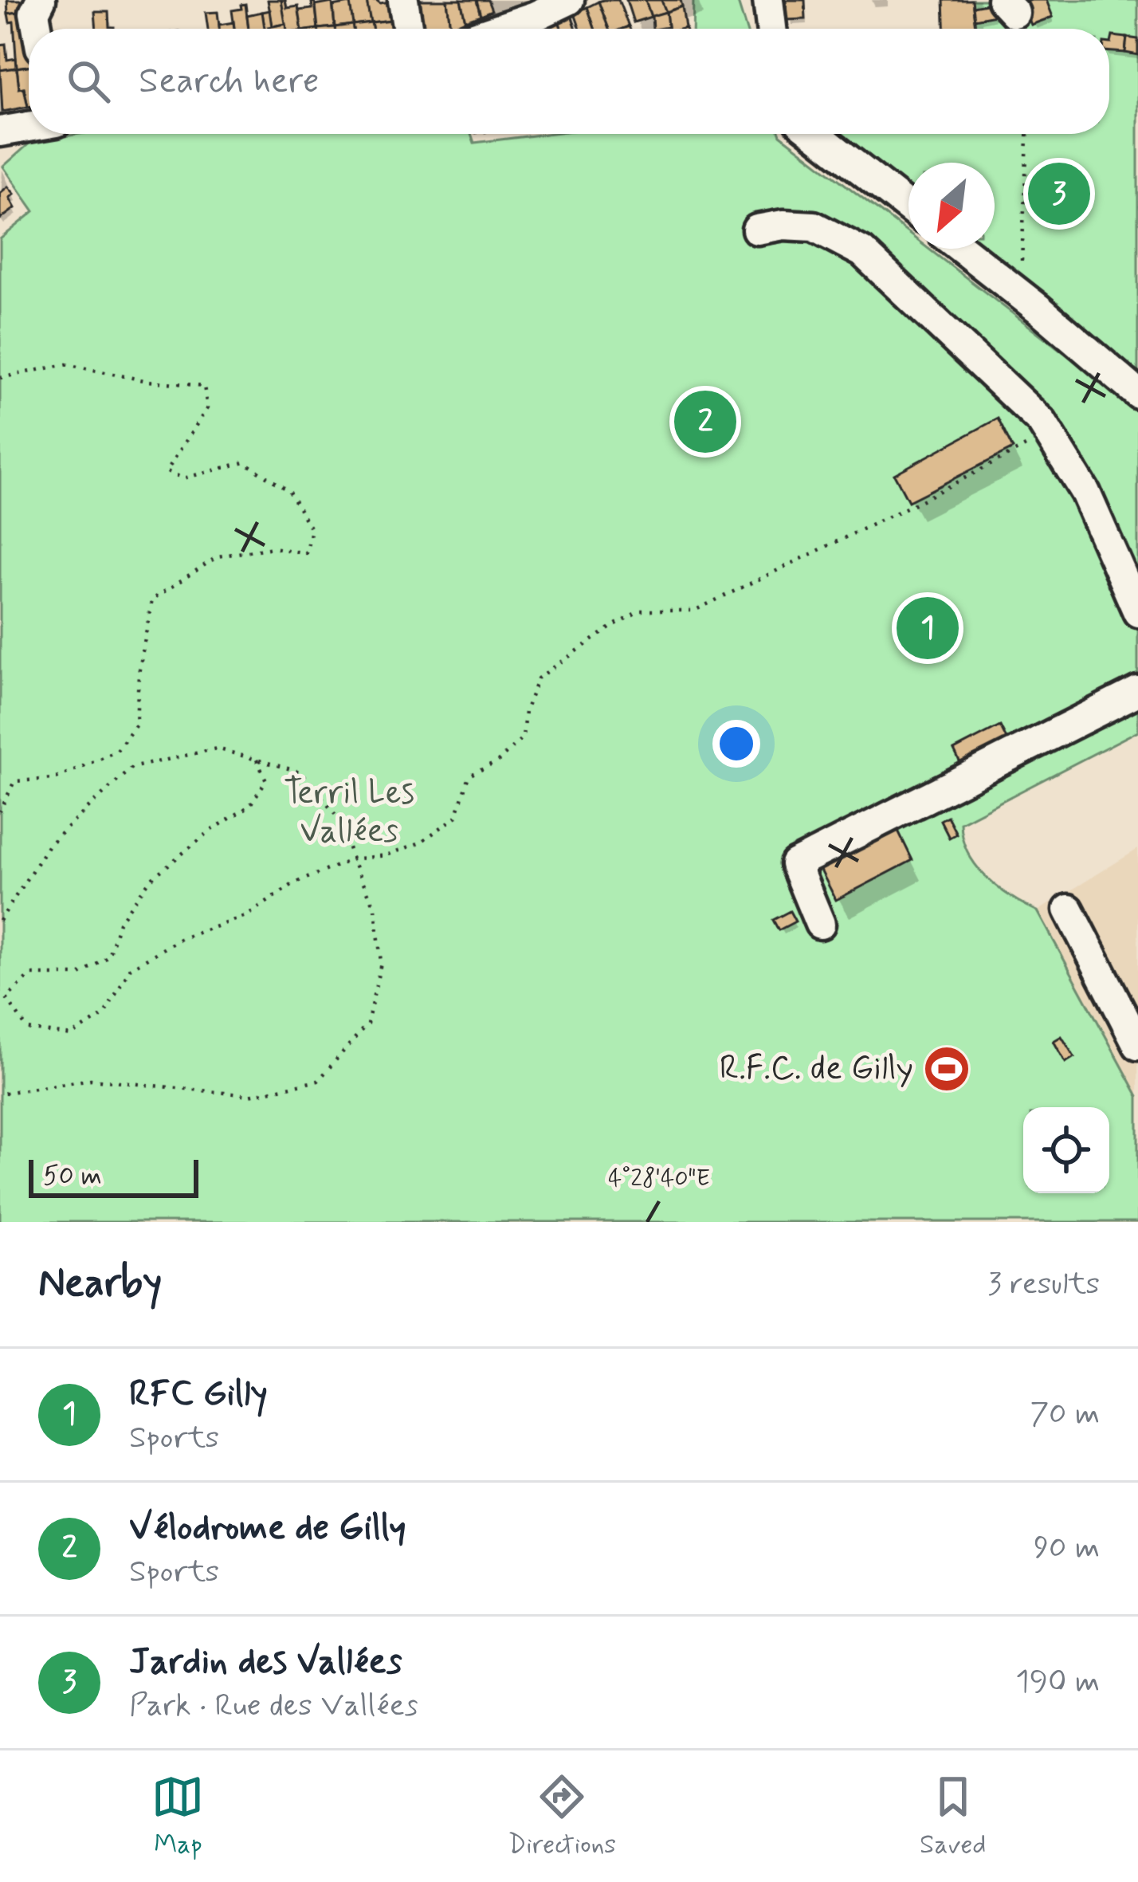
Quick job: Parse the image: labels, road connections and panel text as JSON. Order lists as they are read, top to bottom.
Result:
{
  "parks": ["Terril Les Vallées"],
  "places": {
    "sports": ["R.F.C. de Gilly"]
  },
  "scale_bar": "50 m",
  "north": "bottom left",
  "page": {
    "search": "Search here",
    "pins": ["3", "2", "1"],
    "scale": "50 m",
    "heading": ["Nearby", "3 results"],
    "list": [
      {
        "mark": "1",
        "name": "RFC Gilly",
        "note": "Sports",
        "value": "70 m"
      },
      {
        "mark": "2",
        "name": "Vélodrome de Gilly",
        "note": "Sports",
        "value": "90 m"
      },
      {
        "mark": "3",
        "name": "Jardin des Vallées",
        "note": "Park · Rue des Vallées",
        "value": "190 m"
      }
    ],
    "nav": ["Map", "Directions", "Saved"]
  },
  "coordinates": ["4°28'40\"E"]
}
